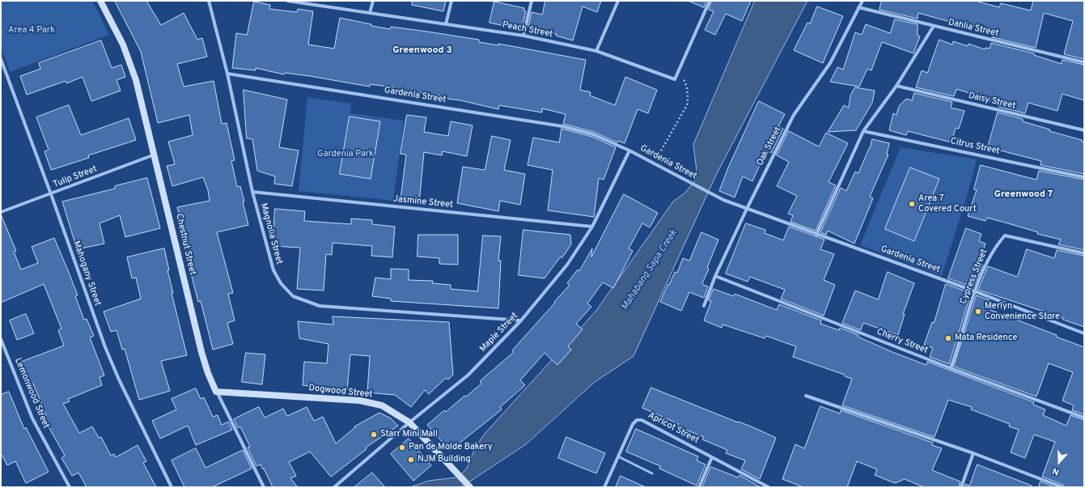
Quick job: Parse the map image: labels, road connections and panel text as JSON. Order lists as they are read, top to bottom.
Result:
{
  "streets": {
    "street": [
      "Dahlia Street",
      "Peach Street",
      "Gardenia Street",
      "Daisy Street",
      "Oak Street",
      "Citrus Street",
      "Tulip Street",
      "Jasmine Street",
      "Magnolia Street",
      "Chestnut Street",
      "Mahogany Street",
      "Cypress Street",
      "Maple Street",
      "Cherry Street",
      "Dogwood Street",
      "Lemonwood Street",
      "Apricot Street"
    ]
  },
  "crossings": [
    ["Dahlia Street", "Oak Street"],
    ["Gardenia Street", "Oak Street"],
    ["Gardenia Street", "Magnolia Street"],
    ["Gardenia Street", "Cypress Street"],
    ["Gardenia Street", "Maple Street"],
    ["Oak Street", "Cherry Street"],
    ["Tulip Street", "Chestnut Street"],
    ["Tulip Street", "Mahogany Street"],
    ["Jasmine Street", "Magnolia Street"],
    ["Jasmine Street", "Maple Street"],
    ["Magnolia Street", "Maple Street"],
    ["Chestnut Street", "Dogwood Street"],
    ["Cypress Street", "Cherry Street"],
    ["Maple Street", "Dogwood Street"]
  ],
  "districts": ["Greenwood 3", "Greenwood 7"],
  "water": ["Mahabang Sapa Creek"],
  "parks": ["Area 4 Park", "Gardenia Park"],
  "places": [
    "Area 7 Covered Court",
    "Merlyn Convenience Store",
    "Mata Residence",
    "Starr Mini Mall",
    "Pan de Molde Bakery",
    "NJM Building"
  ],
  "north": "bottom"
}
